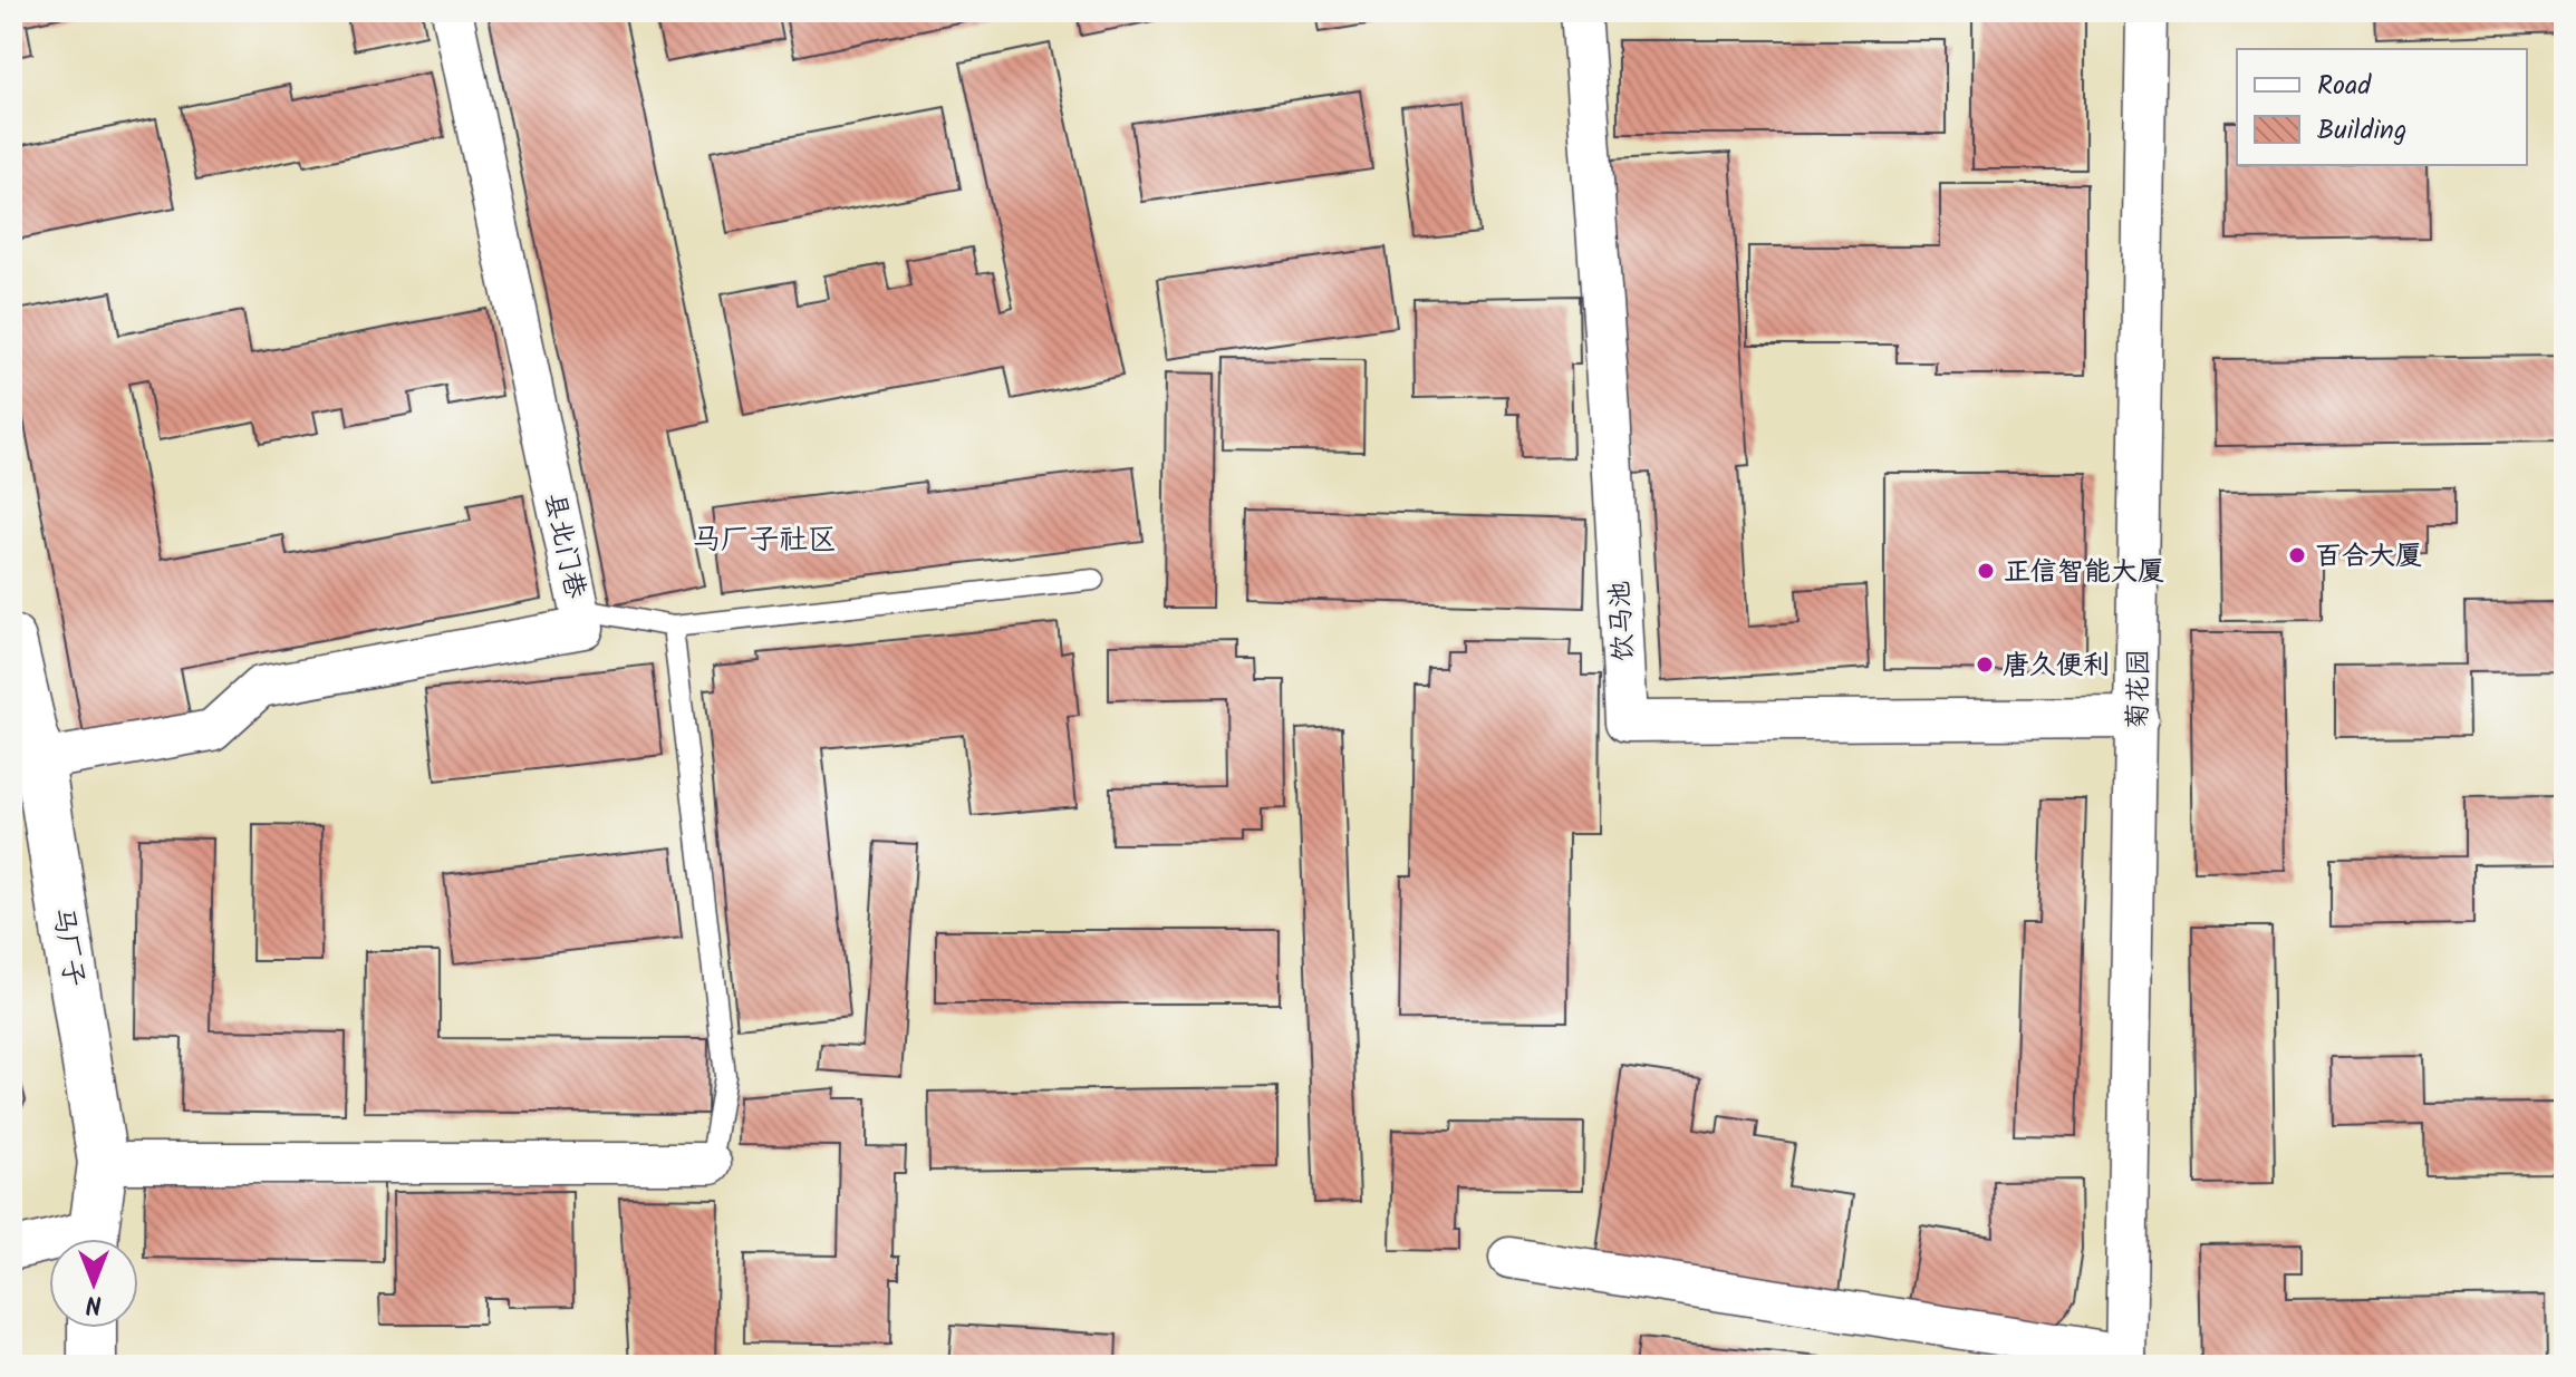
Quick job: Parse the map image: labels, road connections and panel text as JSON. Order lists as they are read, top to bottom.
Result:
{
  "streets": {
    "street": [
      "县北门巷",
      "饮马池",
      "菊花园",
      "马厂子"
    ]
  },
  "crossings": [
    ["县北门巷", "马厂子"],
    ["饮马池", "菊花园"]
  ],
  "districts": ["马厂子社区"],
  "places": ["百合大厦", "正信智能大厦", "唐久便利"],
  "legend": ["Road", "Building"],
  "north": "bottom"
}
